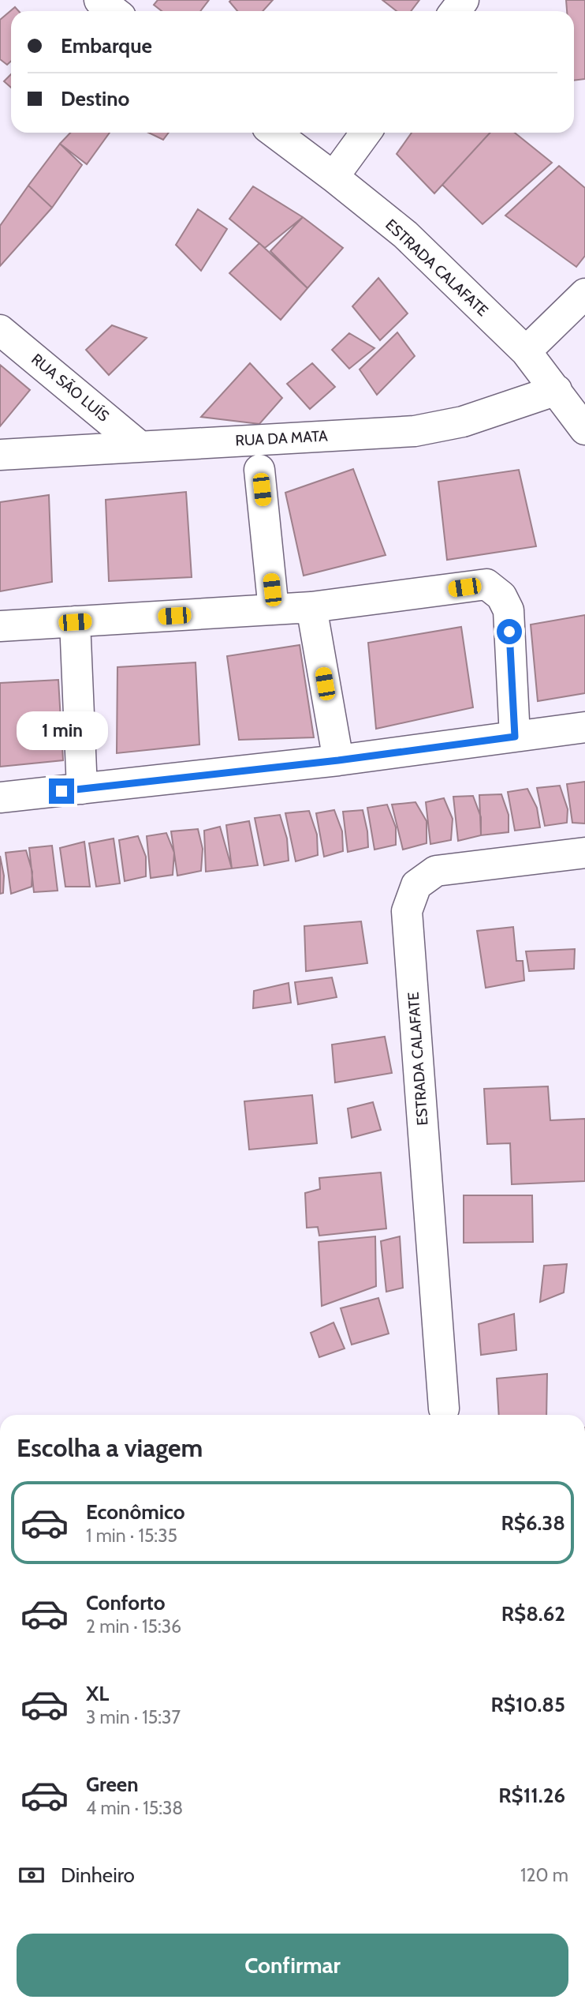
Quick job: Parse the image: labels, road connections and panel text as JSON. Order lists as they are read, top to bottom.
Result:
{
  "streets": {
    "street": ["ESTRADA CALAFATE", "RUA SÃO LUÍS", "RUA DA MATA"]
  },
  "crossings": [
    ["ESTRADA CALAFATE", "RUA DA MATA"],
    ["RUA SÃO LUÍS", "RUA DA MATA"]
  ],
  "page": {
    "banner": ["Embarque", "Destino"],
    "bubble": "1 min",
    "heading": "Escolha a viagem",
    "list": [
      {
        "name": "Econômico",
        "note": "1 min · 15:35",
        "value": "R$6.38"
      },
      {
        "name": "Conforto",
        "note": "2 min · 15:36",
        "value": "R$8.62"
      },
      {
        "name": "XL",
        "note": "3 min · 15:37",
        "value": "R$10.85"
      },
      {
        "name": "Green",
        "note": "4 min · 15:38",
        "value": "R$11.26"
      }
    ],
    "pay": ["Dinheiro", "120 m"],
    "buttons": "Confirmar"
  }
}
